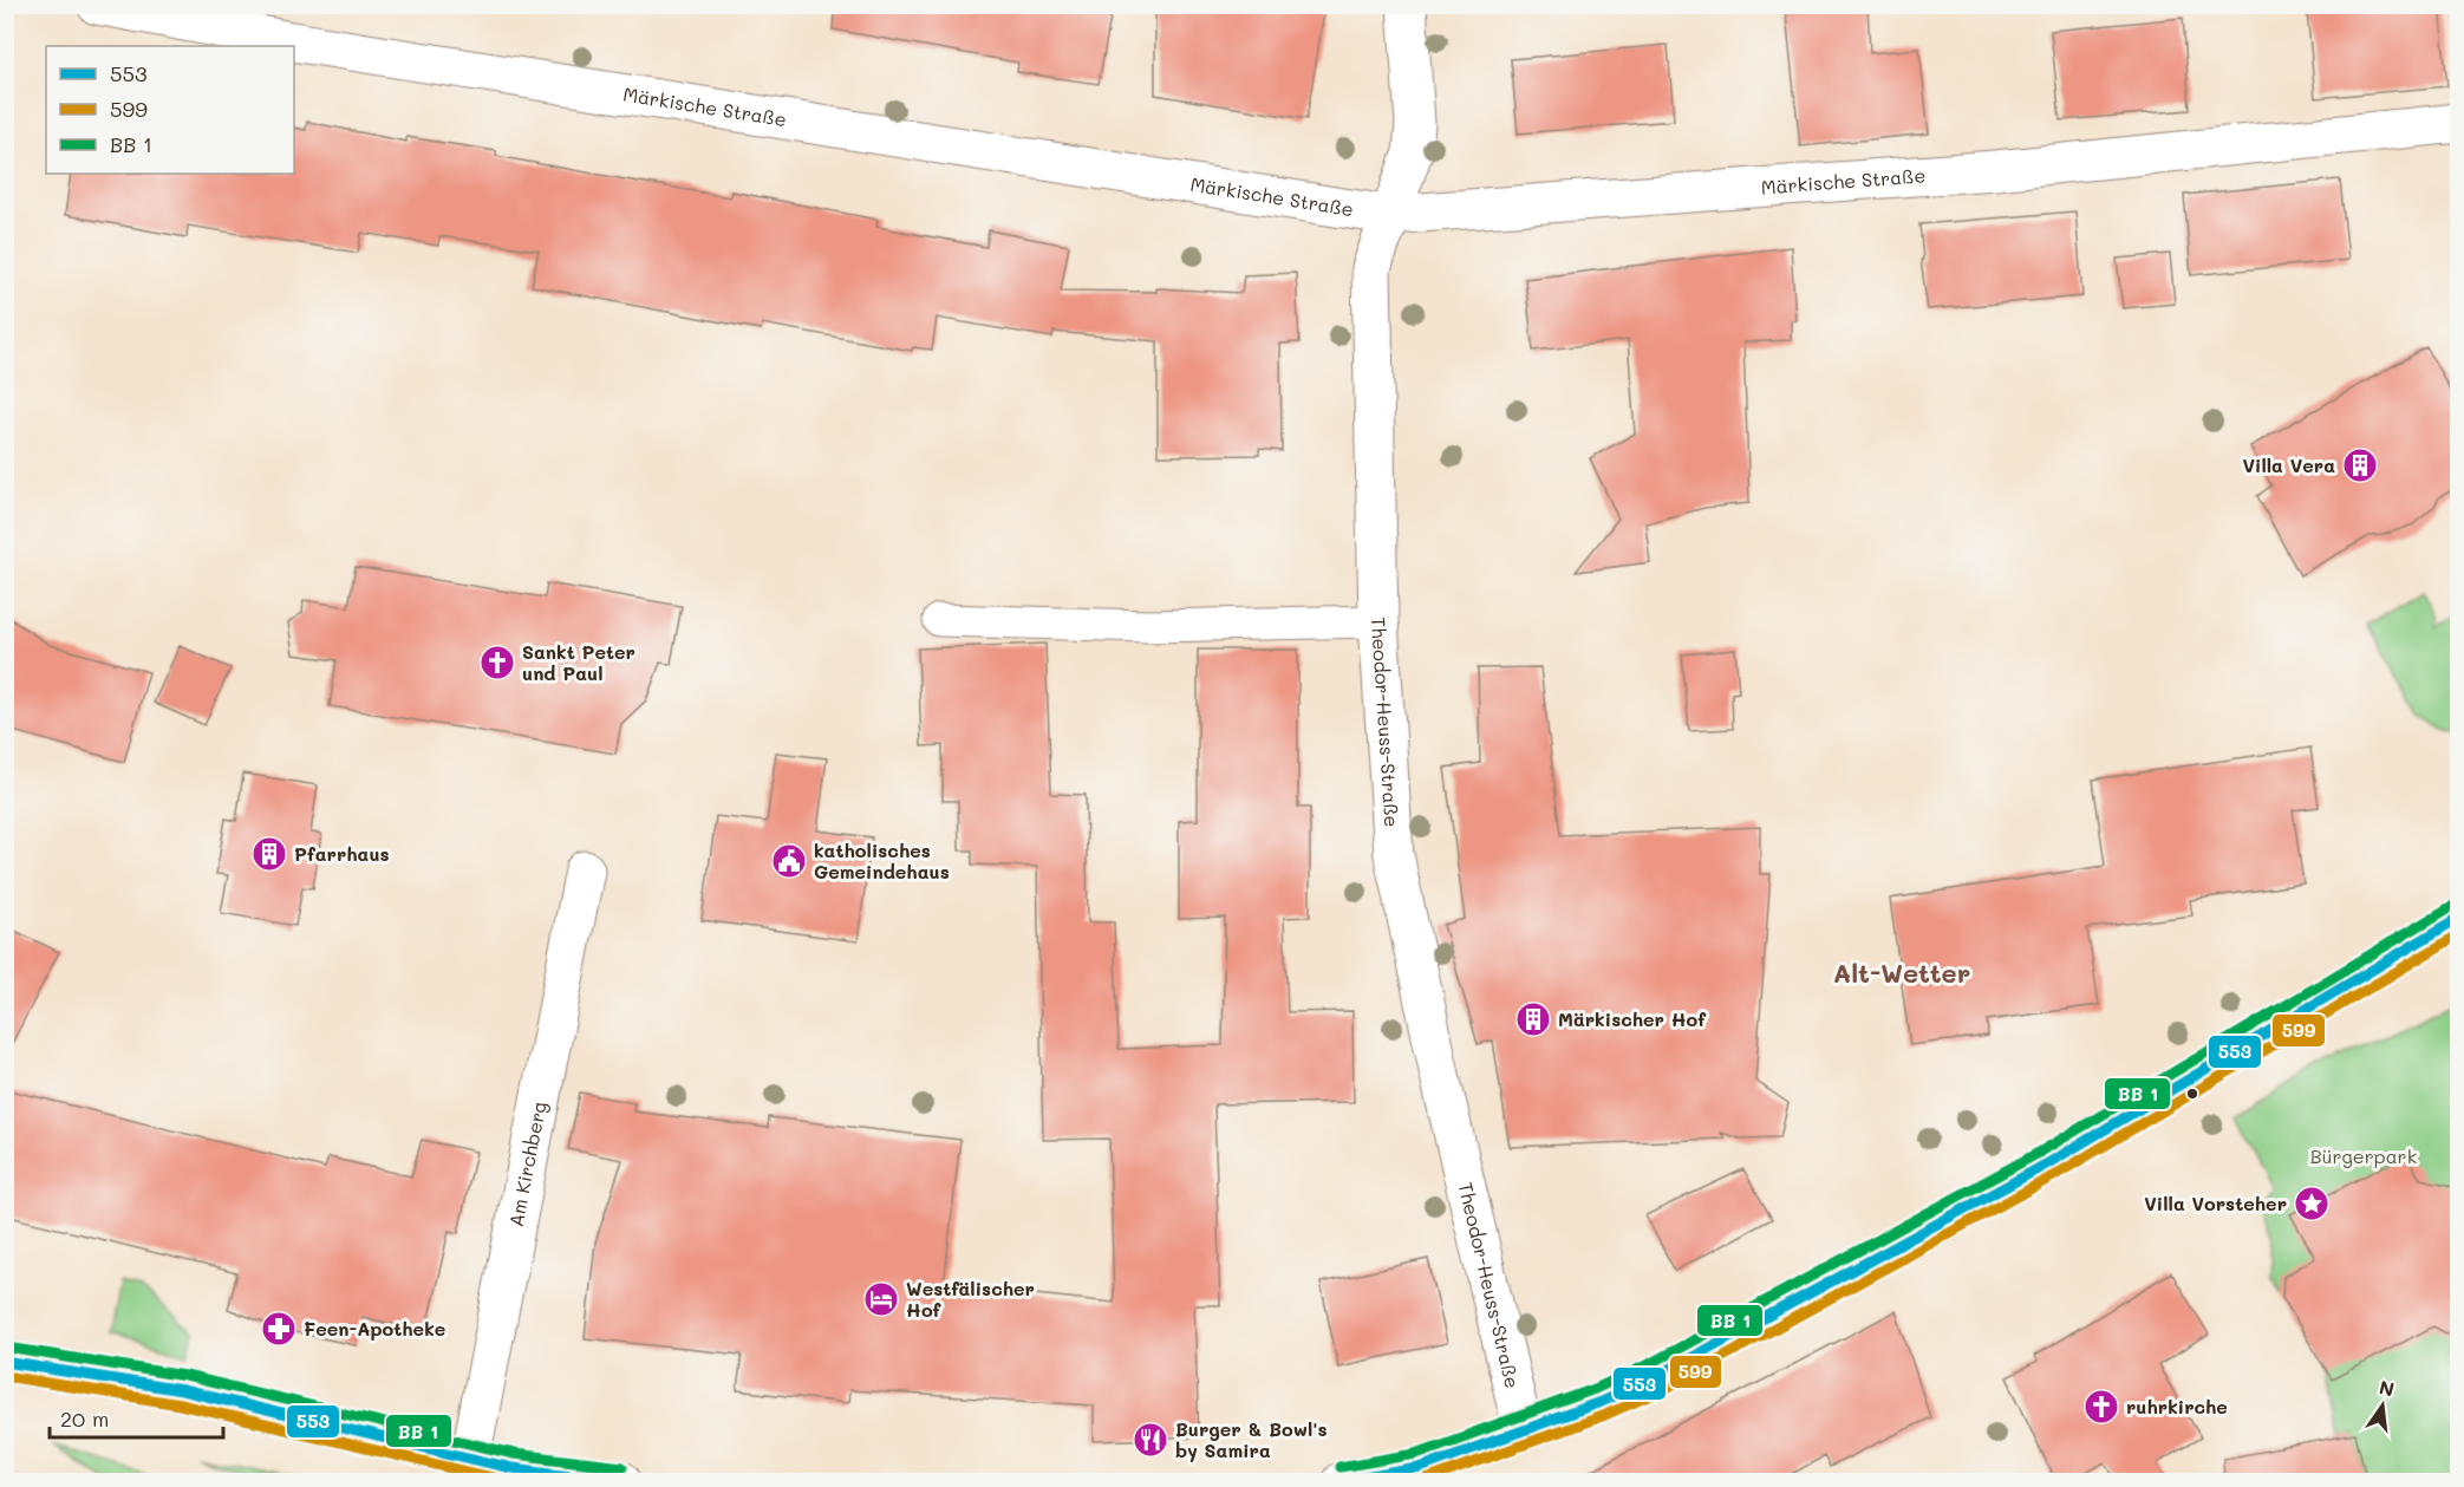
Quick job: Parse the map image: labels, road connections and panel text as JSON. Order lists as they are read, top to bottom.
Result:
{
  "streets": {
    "street": ["Märkische Straße", "Theodor-Heuss-Straße", "Am Kirchberg"]
  },
  "crossings": [
    ["Märkische Straße", "Theodor-Heuss-Straße"]
  ],
  "districts": ["Alt-Wetter"],
  "parks": ["Bürgerpark"],
  "places": {
    "building": ["Villa Vera", "Pfarrhaus", "Märkischer Hof"],
    "church": ["Sankt Peter und Paul", "ruhrkirche"],
    "public building": ["katholisches Gemeindehaus"],
    "place": ["Villa Vorsteher"],
    "hotel": ["Westfälischer Hof"],
    "pharmacy": ["Feen-Apotheke"],
    "restaurant": ["Burger & Bowl's by Samira"]
  },
  "lines": ["transit line 553", "transit line 599"],
  "legend": ["553", "599", "BB 1"],
  "scale_bar": "20 m",
  "north": "top"
}
